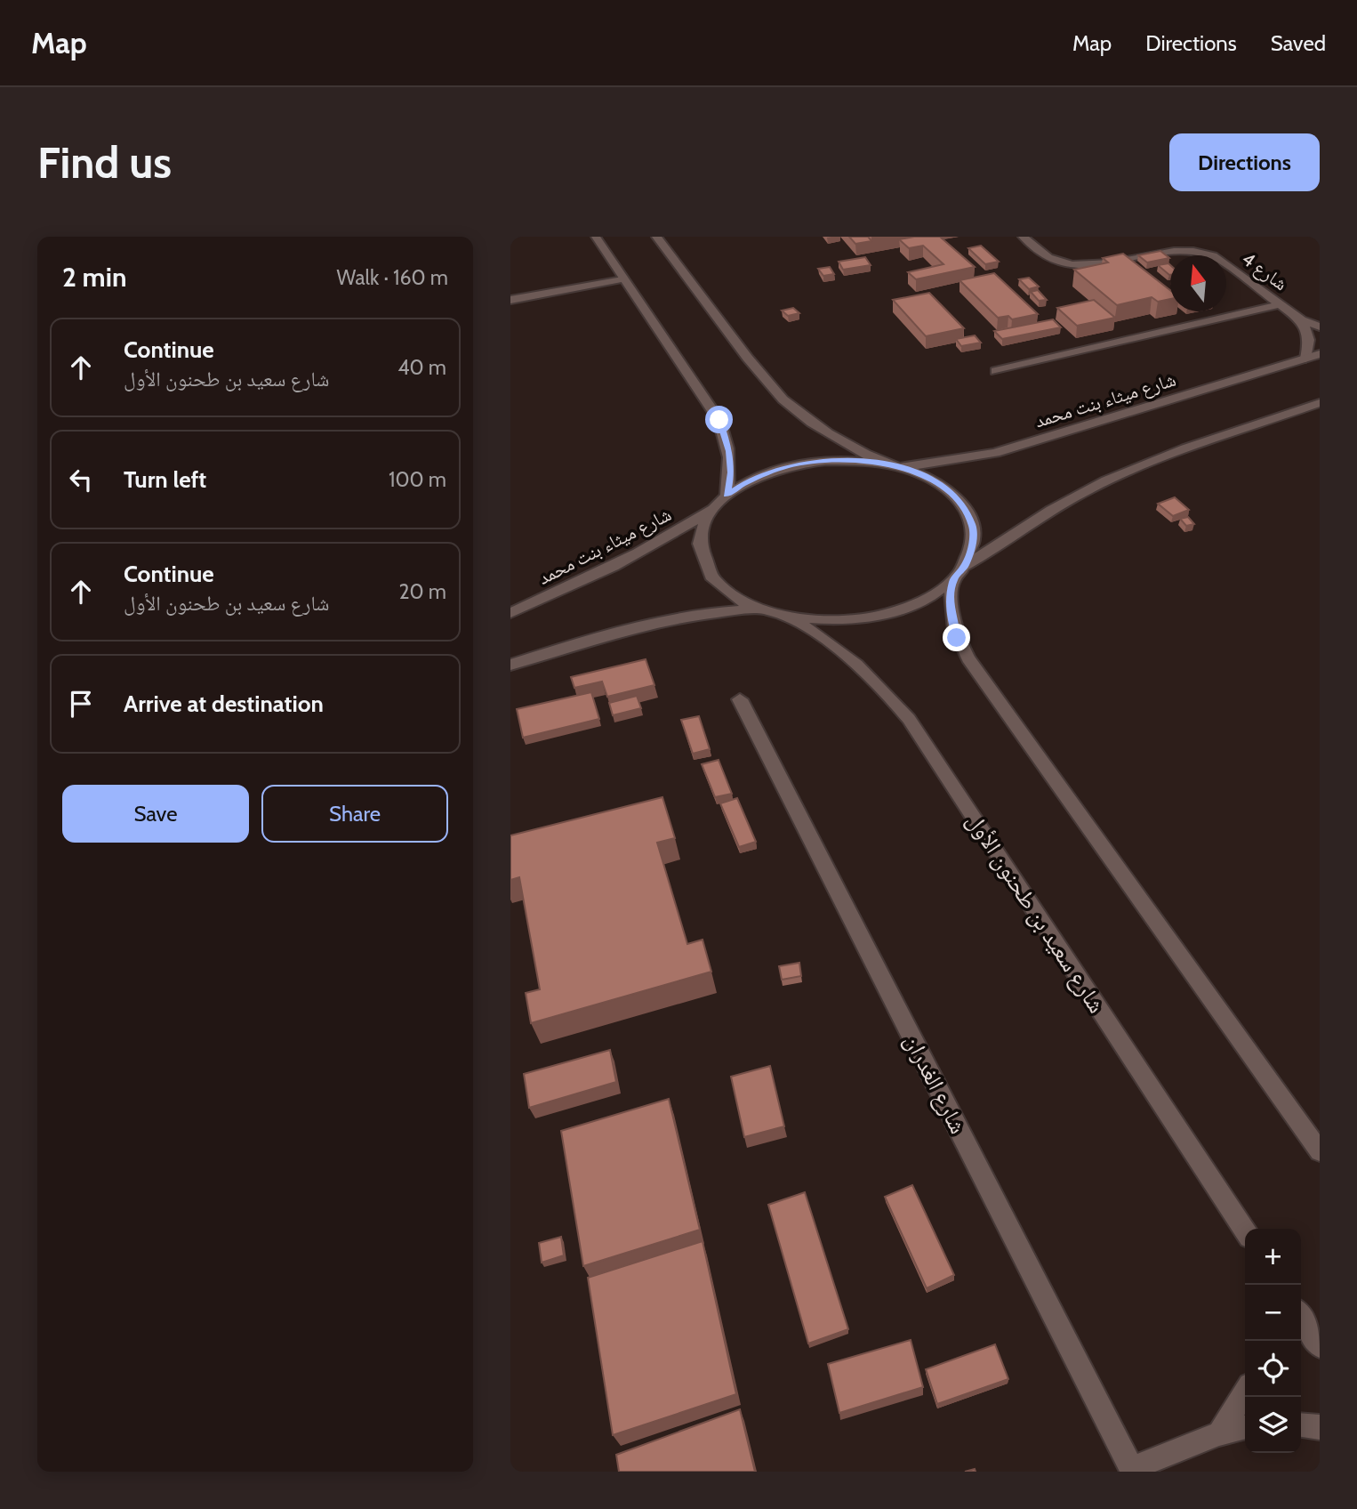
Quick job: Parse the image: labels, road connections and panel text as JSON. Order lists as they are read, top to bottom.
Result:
{
  "streets": {
    "main road": [
      "شارع 4",
      "شارع ميثاء بنت محمد",
      "شارع سعيد بن طحنون الأول",
      "شارع الغدران"
    ]
  },
  "crossings": [
    ["شارع 4", "شارع ميثاء بنت محمد"],
    ["شارع ميثاء بنت محمد", "شارع سعيد بن طحنون الأول"]
  ],
  "north": "top",
  "page": {
    "header": "Map",
    "nav": ["Map", "Directions", "Saved"],
    "buttons": [
      "Directions",
      ["Save", "Share"]
    ],
    "title": "Find us",
    "heading": ["2 min", "Walk · 160 m"],
    "list": [
      ["Continue", "شارع سعيد بن طحنون الأول", "40 m"],
      ["Turn left", "100 m"],
      ["Continue", "شارع سعيد بن طحنون الأول", "20 m"],
      "Arrive at destination"
    ],
    "map_buttons": ["+", "−"]
  }
}
